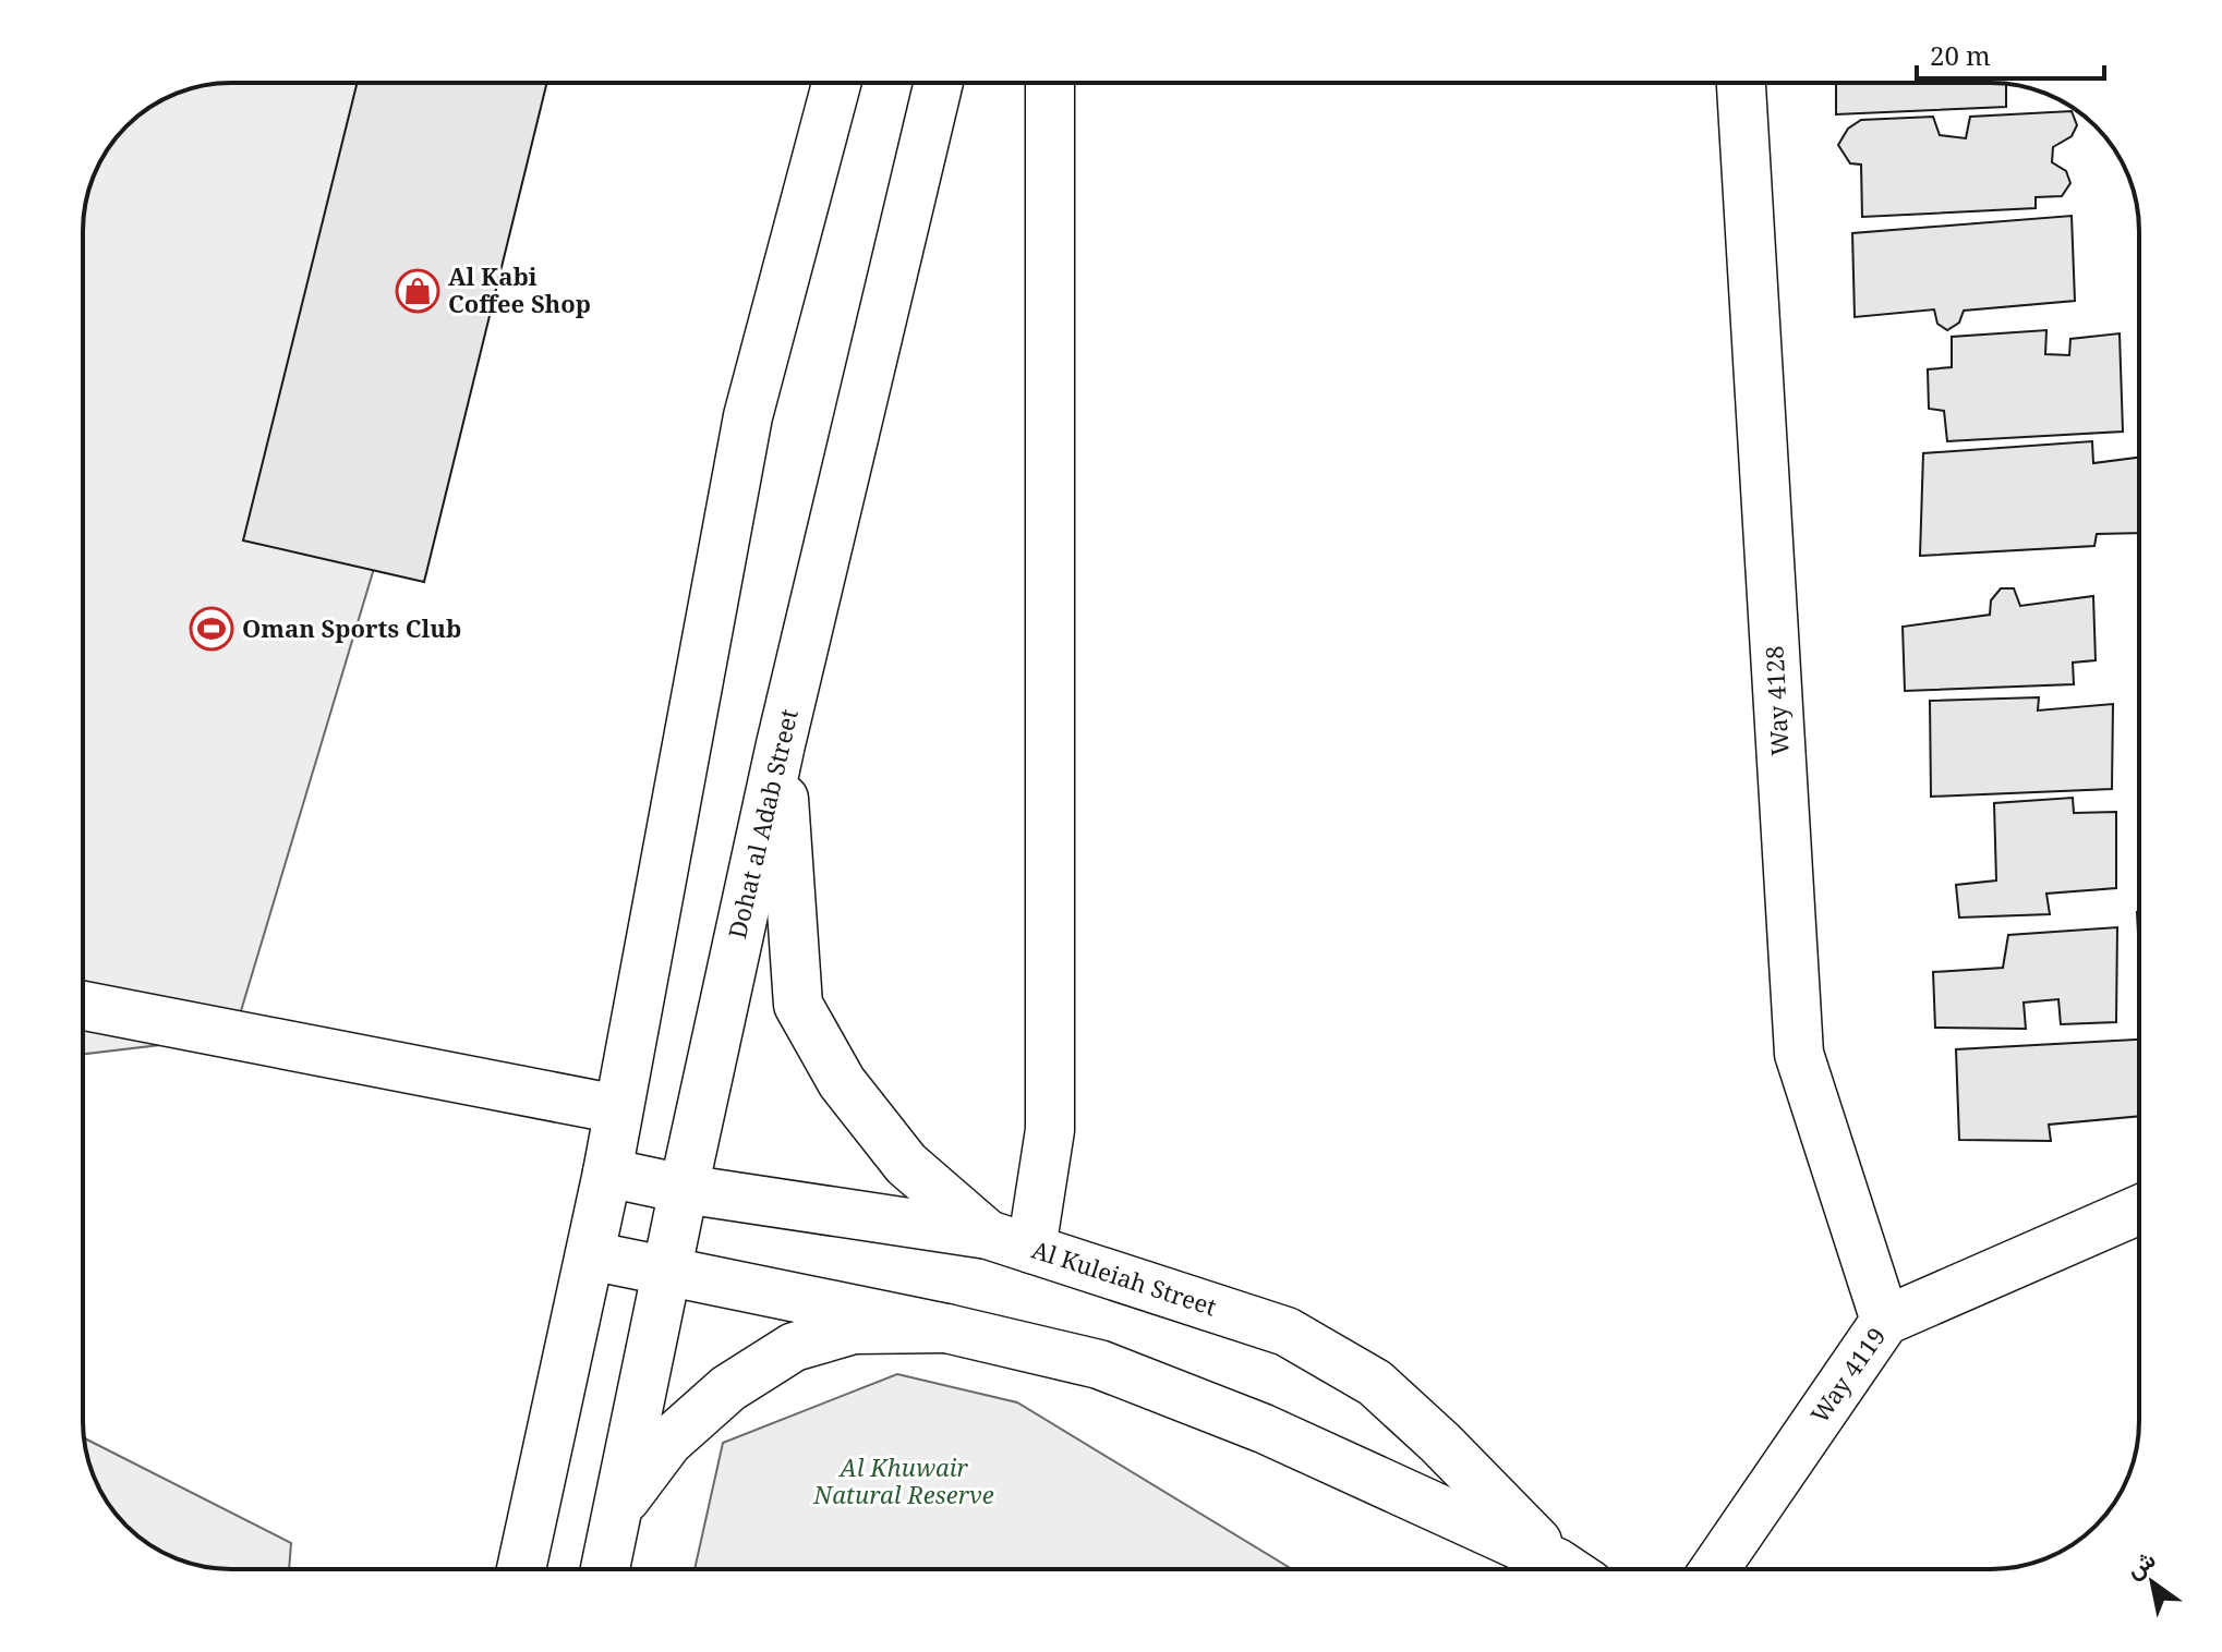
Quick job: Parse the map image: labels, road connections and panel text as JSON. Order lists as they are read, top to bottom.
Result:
{
  "streets": {
    "street": [
      "Way 4128",
      "Dohat al Adab Street",
      "Al Kuleiah Street",
      "Way 4119"
    ]
  },
  "crossings": [
    ["Way 4128", "Way 4119"],
    ["Dohat al Adab Street", "Al Kuleiah Street"]
  ],
  "parks": ["Al Khuwair Natural Reserve"],
  "places": {
    "shop": ["Al Kabi Coffee Shop"],
    "sports": ["Oman Sports Club"]
  },
  "scale_bar": "20 m",
  "north": "top left"
}
